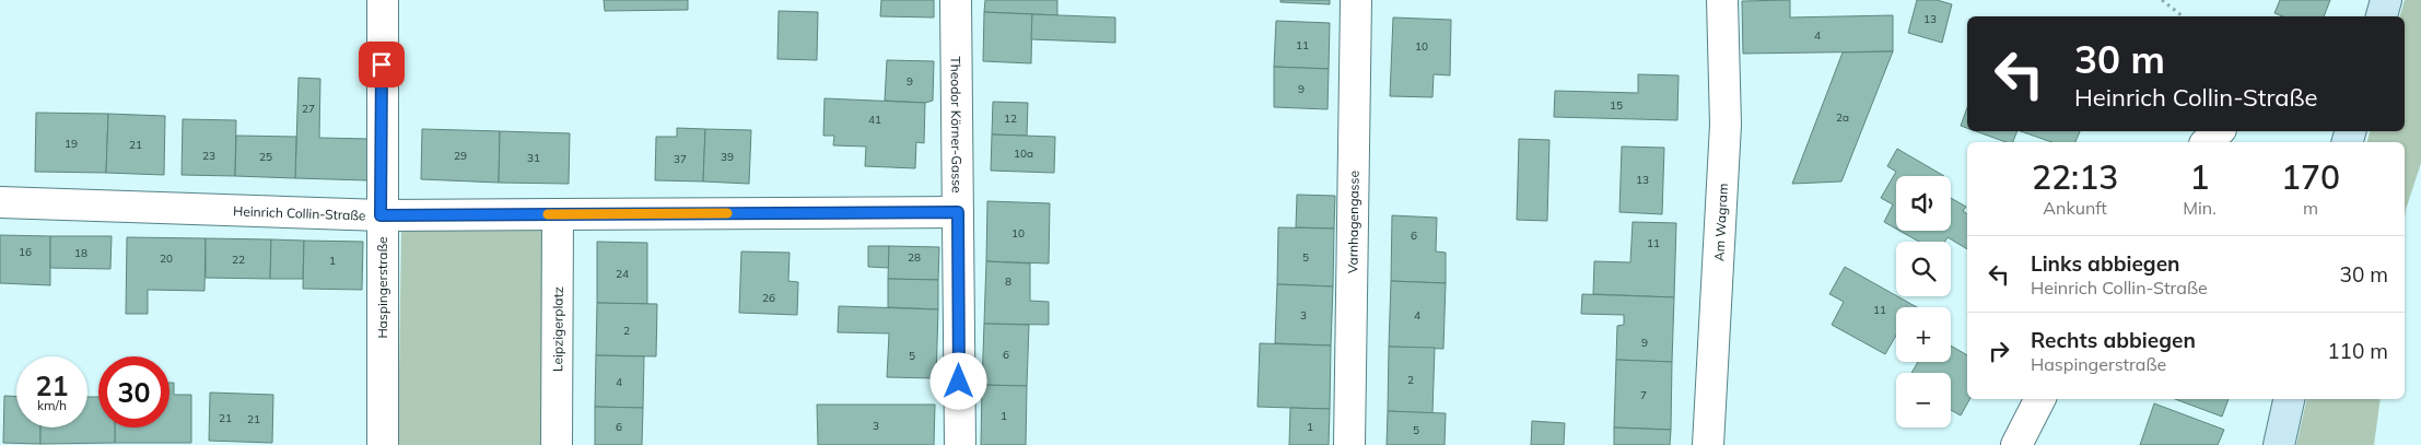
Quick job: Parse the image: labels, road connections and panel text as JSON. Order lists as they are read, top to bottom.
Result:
{
  "streets": {
    "street": [
      "Theodor Körner-Gasse",
      "Heinrich Collin-Straße",
      "Varnhagengasse",
      "Am Wagram",
      "Haspingerstraße",
      "Leipzigerplatz"
    ]
  },
  "crossings": [
    ["Theodor Körner-Gasse", "Heinrich Collin-Straße"],
    ["Heinrich Collin-Straße", "Haspingerstraße"],
    ["Heinrich Collin-Straße", "Leipzigerplatz"]
  ],
  "house_numbers": [
    "13",
    "4",
    "11",
    "10",
    "9",
    "9",
    "15",
    "27",
    "2a",
    "12",
    "41",
    "19",
    "21",
    "10a",
    "23",
    "29",
    "25",
    "39",
    "31",
    "37",
    "13",
    "10",
    "6",
    "11",
    "16",
    "18",
    "28",
    "5",
    "20",
    "22",
    "1",
    "24",
    "8",
    "26",
    "11",
    "3",
    "4",
    "2",
    "9",
    "6",
    "5",
    "2",
    "4",
    "7",
    "1",
    "21",
    "21",
    "3",
    "6",
    "1",
    "5"
  ],
  "page": {
    "turn": ["30 m", "Heinrich Collin-Straße"],
    "eta": [
      "22:13",
      "Ankunft",
      "1",
      "Min.",
      "170",
      "m"
    ],
    "map_buttons": ["+", "−"],
    "list": [
      {
        "name": "Links abbiegen",
        "note": "Heinrich Collin-Straße",
        "value": "30 m"
      },
      {
        "name": "Rechts abbiegen",
        "note": "Haspingerstraße",
        "value": "110 m"
      }
    ],
    "speed": "21 km/h",
    "limit": "30"
  }
}
